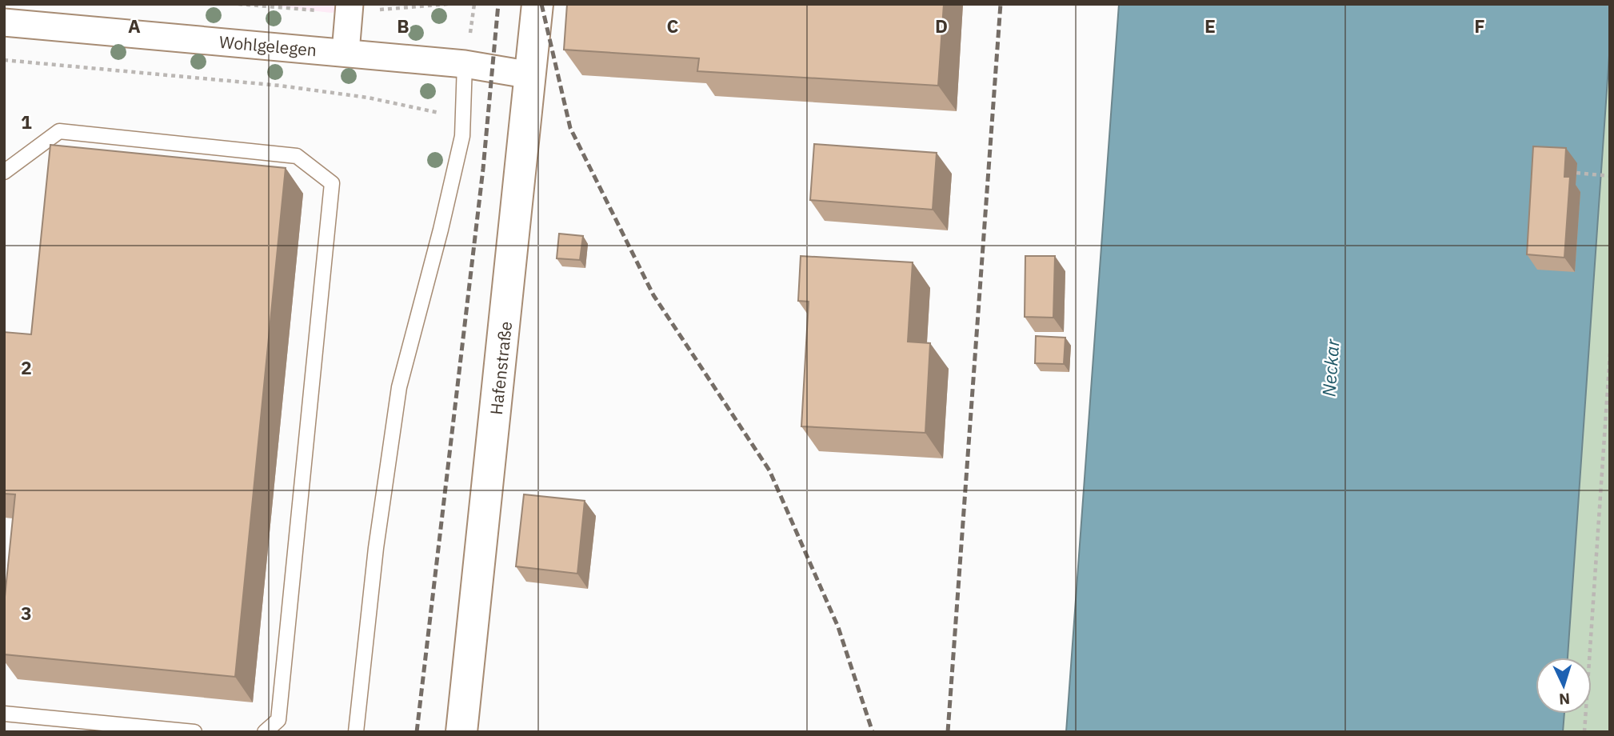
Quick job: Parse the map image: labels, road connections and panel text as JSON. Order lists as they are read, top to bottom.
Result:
{
  "streets": {
    "main road": ["Hafenstraße"],
    "street": ["Wohlgelegen"]
  },
  "crossings": [
    ["Wohlgelegen", "Hafenstraße"]
  ],
  "water": ["Neckar"],
  "north": "bottom",
  "grid": {
    "columns": [
      "A",
      "B",
      "C",
      "D",
      "E",
      "F"
    ],
    "rows": ["1", "2", "3"]
  }
}
